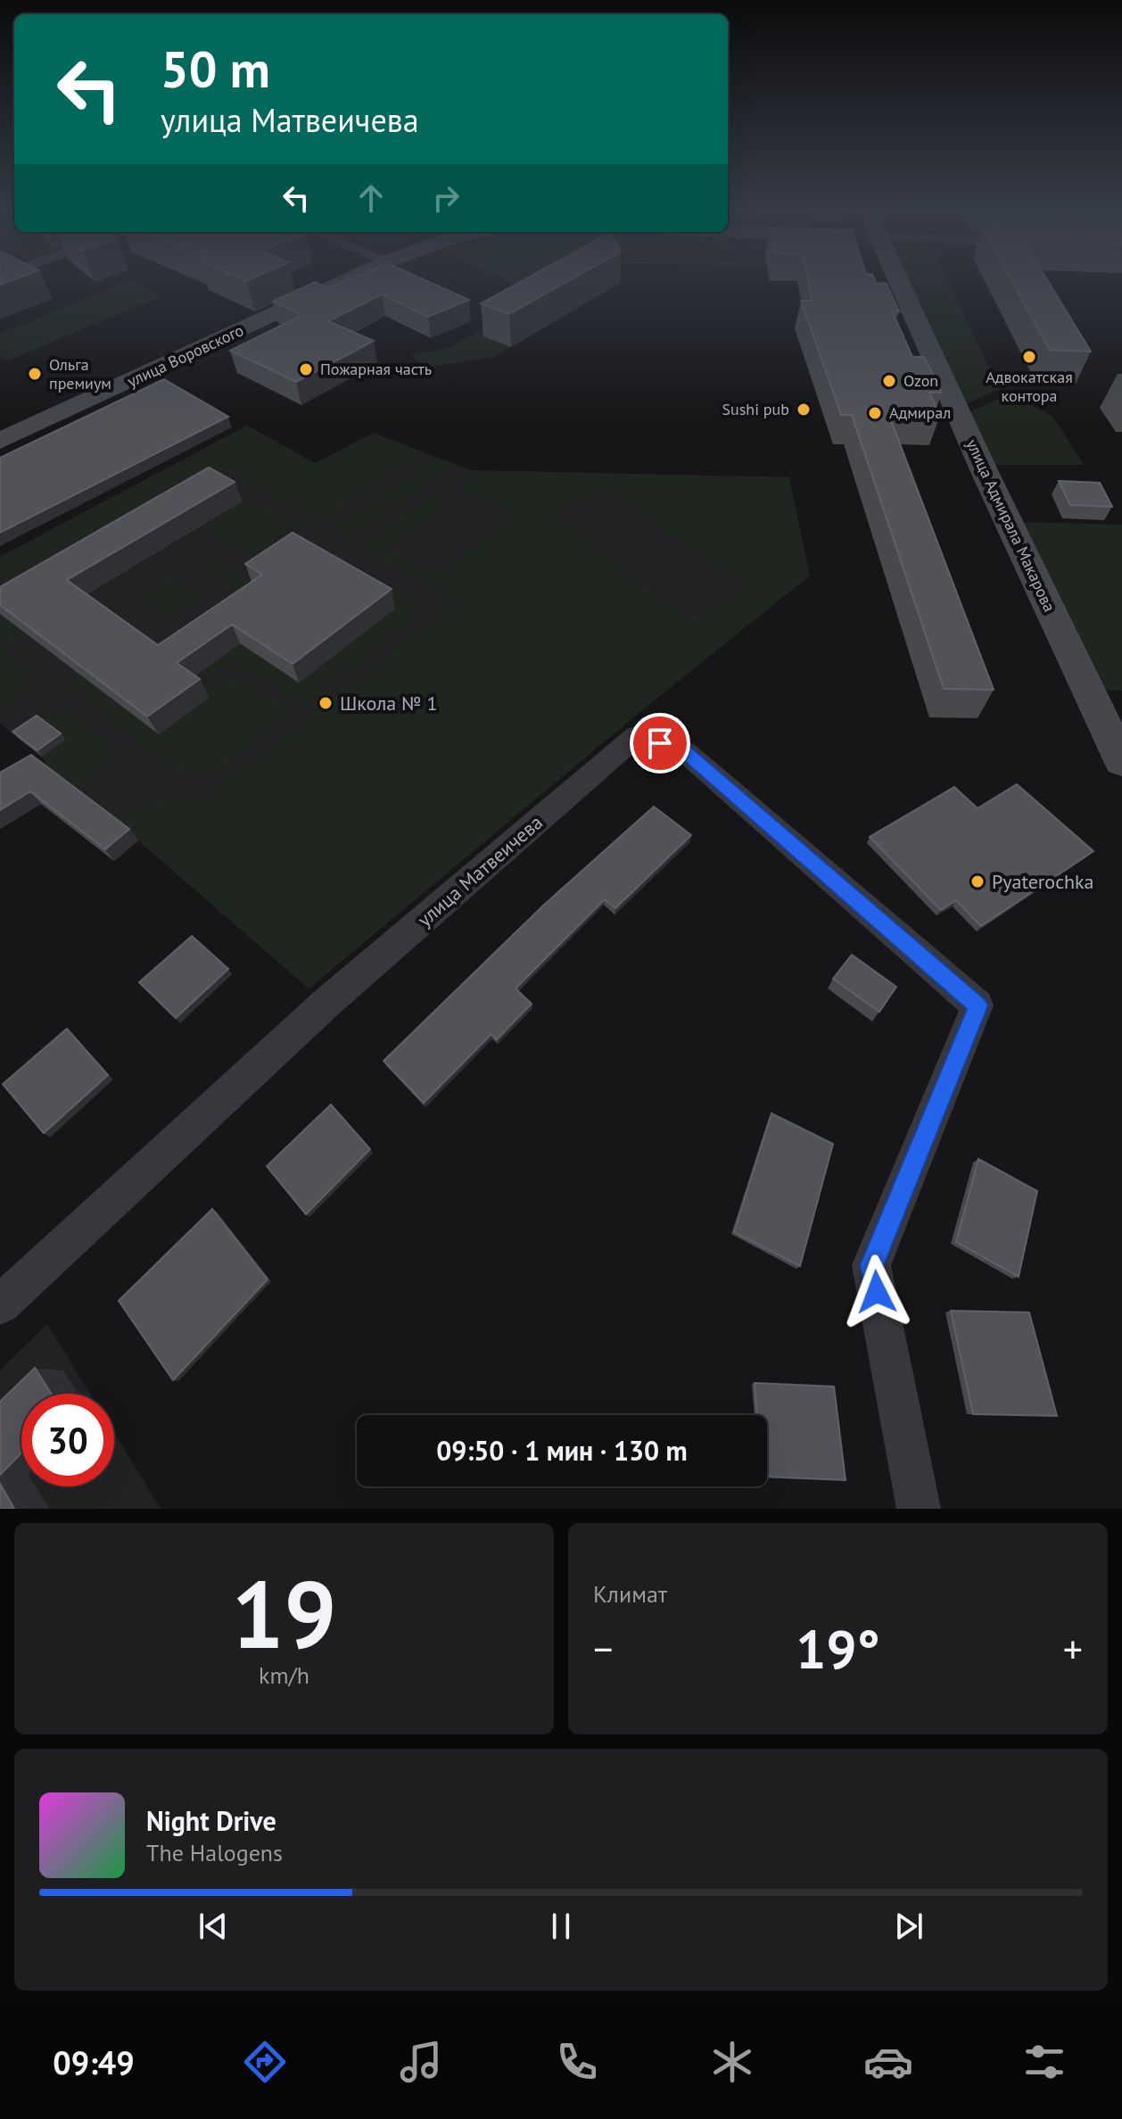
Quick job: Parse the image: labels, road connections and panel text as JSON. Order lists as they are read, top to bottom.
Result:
{
  "streets": {
    "street": ["улица Воровского", "улица Адмирала Макарова", "улица Матвеичева"]
  },
  "places": [
    "Адвокатская контора",
    "Пожарная часть",
    "Ольга премиум",
    "Ozon",
    "Sushi pub",
    "Адмирал",
    "Школа № 1",
    "Pyaterochka"
  ],
  "page": {
    "turn": ["50 m", "улица Матвеичева"],
    "limit": "30",
    "trip": "09:50 · 1 мин · 130 m",
    "tile": [
      ["19", "km/h"],
      "Климат"
    ],
    "heat": ["−", "19°", "+"],
    "song": ["Night Drive", "The Halogens"],
    "tabs": "09:49"
  }
}
